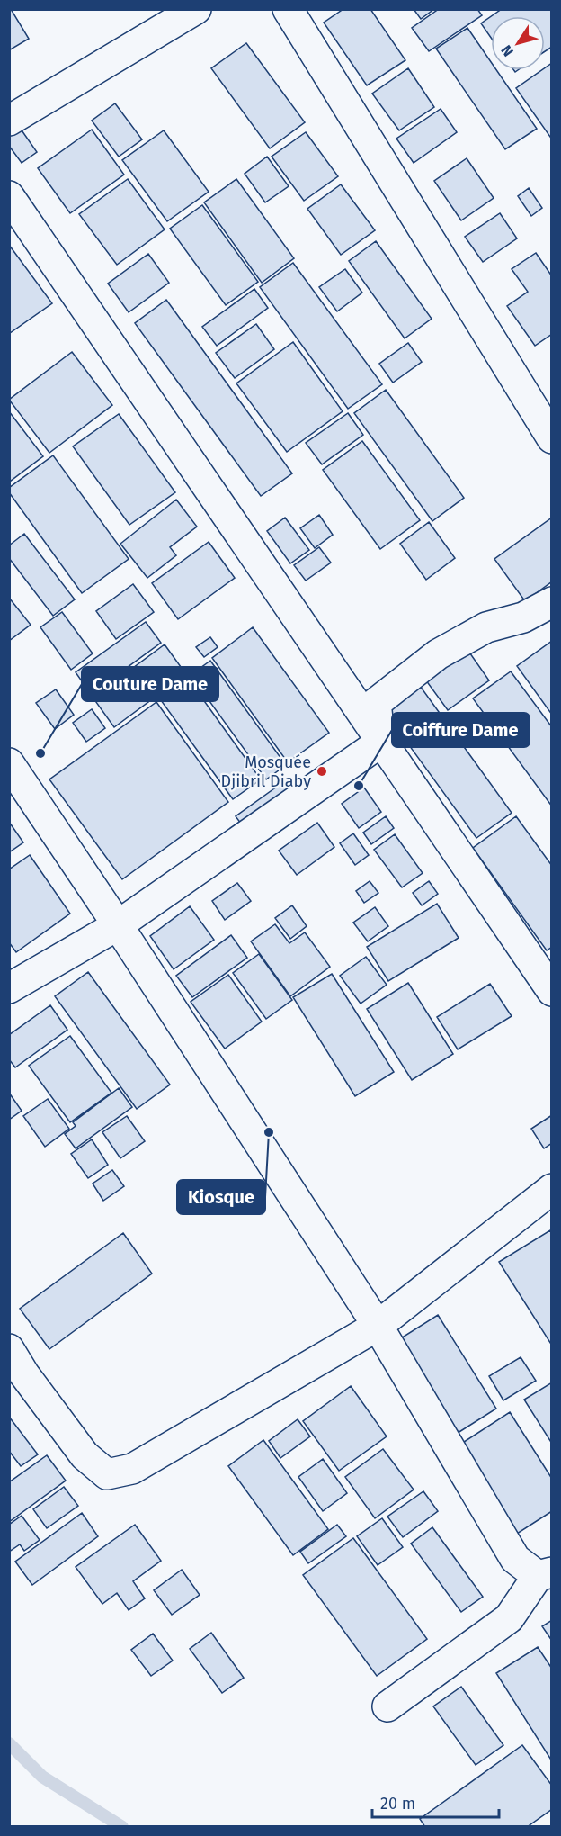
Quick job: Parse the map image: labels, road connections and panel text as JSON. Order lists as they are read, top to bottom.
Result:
{
  "places": [
    "Couture Dame",
    "Mosquée Djibril Diaby",
    "Coiffure Dame",
    "Kiosque"
  ],
  "scale_bar": "20 m",
  "north": "bottom left"
}
